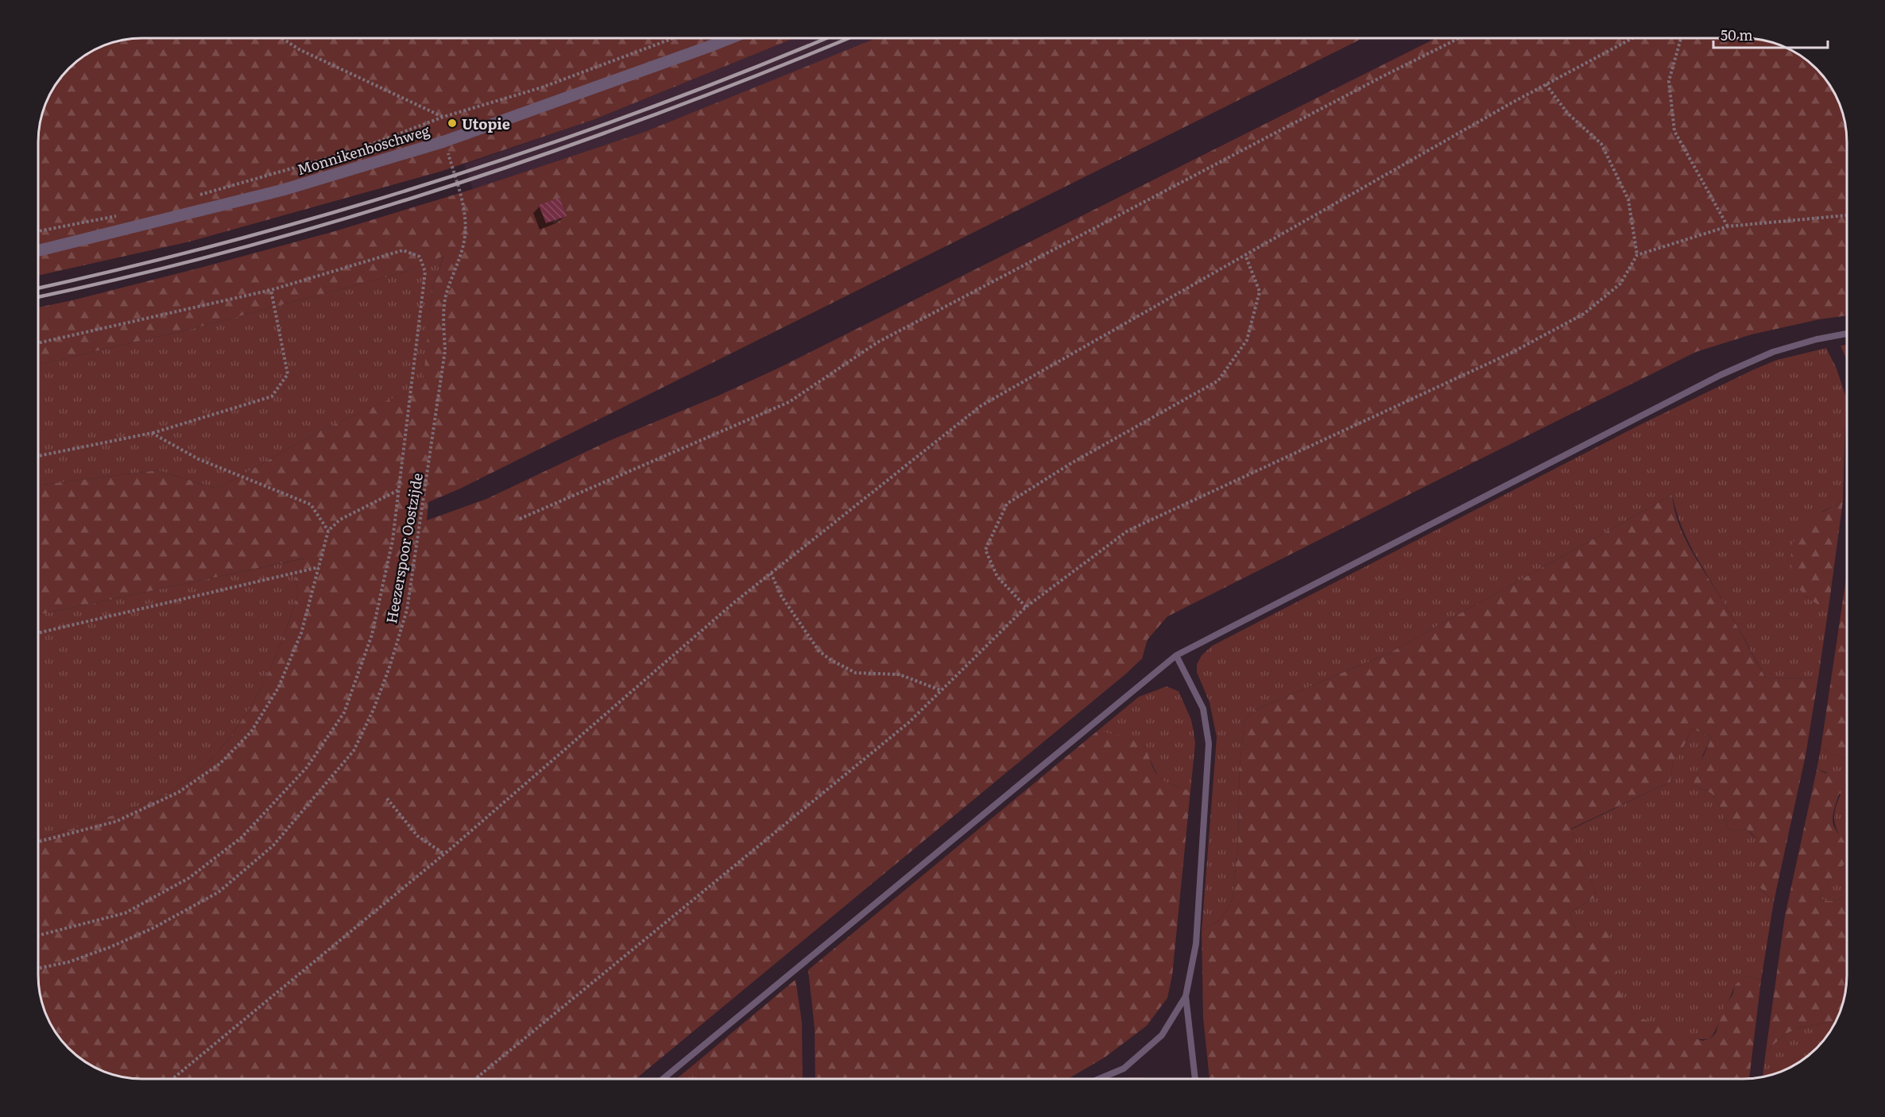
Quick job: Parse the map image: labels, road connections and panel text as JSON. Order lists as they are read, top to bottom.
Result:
{
  "streets": {
    "street": ["Monnikenboschweg"],
    "path": ["Heezerspoor Oostzijde"]
  },
  "crossings": [
    ["Monnikenboschweg", "Heezerspoor Oostzijde"]
  ],
  "places": ["Utopie"],
  "scale_bar": "50 m"
}
